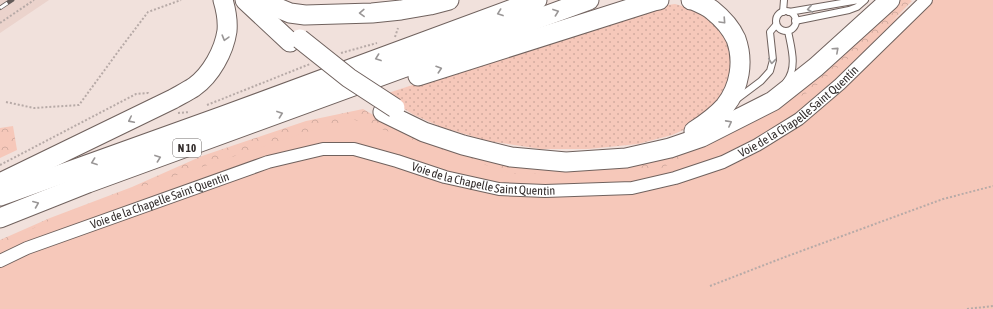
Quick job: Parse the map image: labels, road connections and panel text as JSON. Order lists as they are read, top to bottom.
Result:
{
  "streets": {
    "main road": ["N 10"],
    "street": ["Voie de la Chapelle Saint Quentin"]
  }
}
